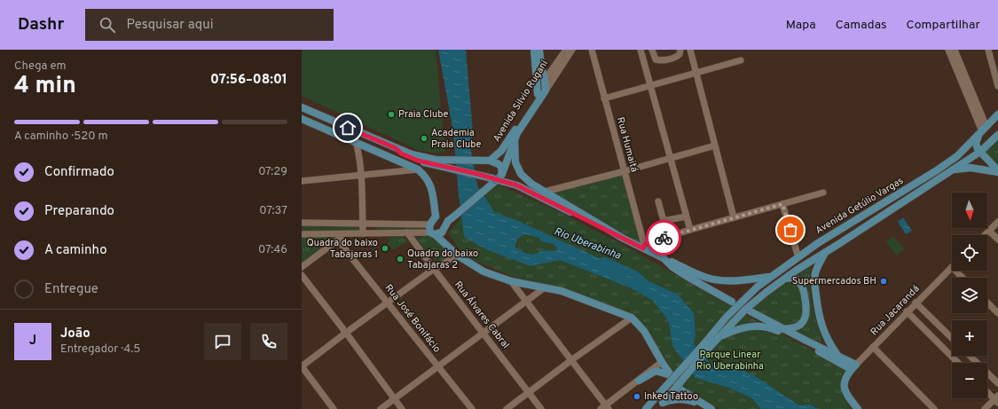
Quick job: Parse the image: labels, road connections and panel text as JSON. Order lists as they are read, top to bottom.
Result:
{
  "streets": {
    "main road": ["Avenida Silvio Rugani", "Avenida Getúlio Vargas"],
    "street": [
      "Rua Humaitá",
      "Rua Jacarandá",
      "Rua Álvares Cabral",
      "Rua José Bonifácio"
    ]
  },
  "water": ["Rio Uberabinha"],
  "parks": ["Parque Linear Rio Uberabinha"],
  "places": [
    "Praia Clube",
    "Academia Praia Clube",
    "Quadra do baixo Tabajaras 1",
    "Quadra do baixo Tabajaras 2",
    "Supermercados BH",
    "Inked Tattoo"
  ],
  "north": "bottom",
  "page": {
    "header": "Dashr",
    "search": "Pesquisar aqui",
    "nav": ["Mapa", "Camadas", "Compartilhar"],
    "heading": ["4 min", "Chega em", "07:56–08:01"],
    "panel": ["João", "Entregador · 4.5"],
    "bar": "A caminho · 520 m",
    "list": [
      ["Confirmado", "07:29"],
      ["Preparando", "07:37"],
      ["A caminho", "07:46"],
      "Entregue"
    ],
    "map_buttons": ["+", "−"],
    "round": "J"
  }
}
